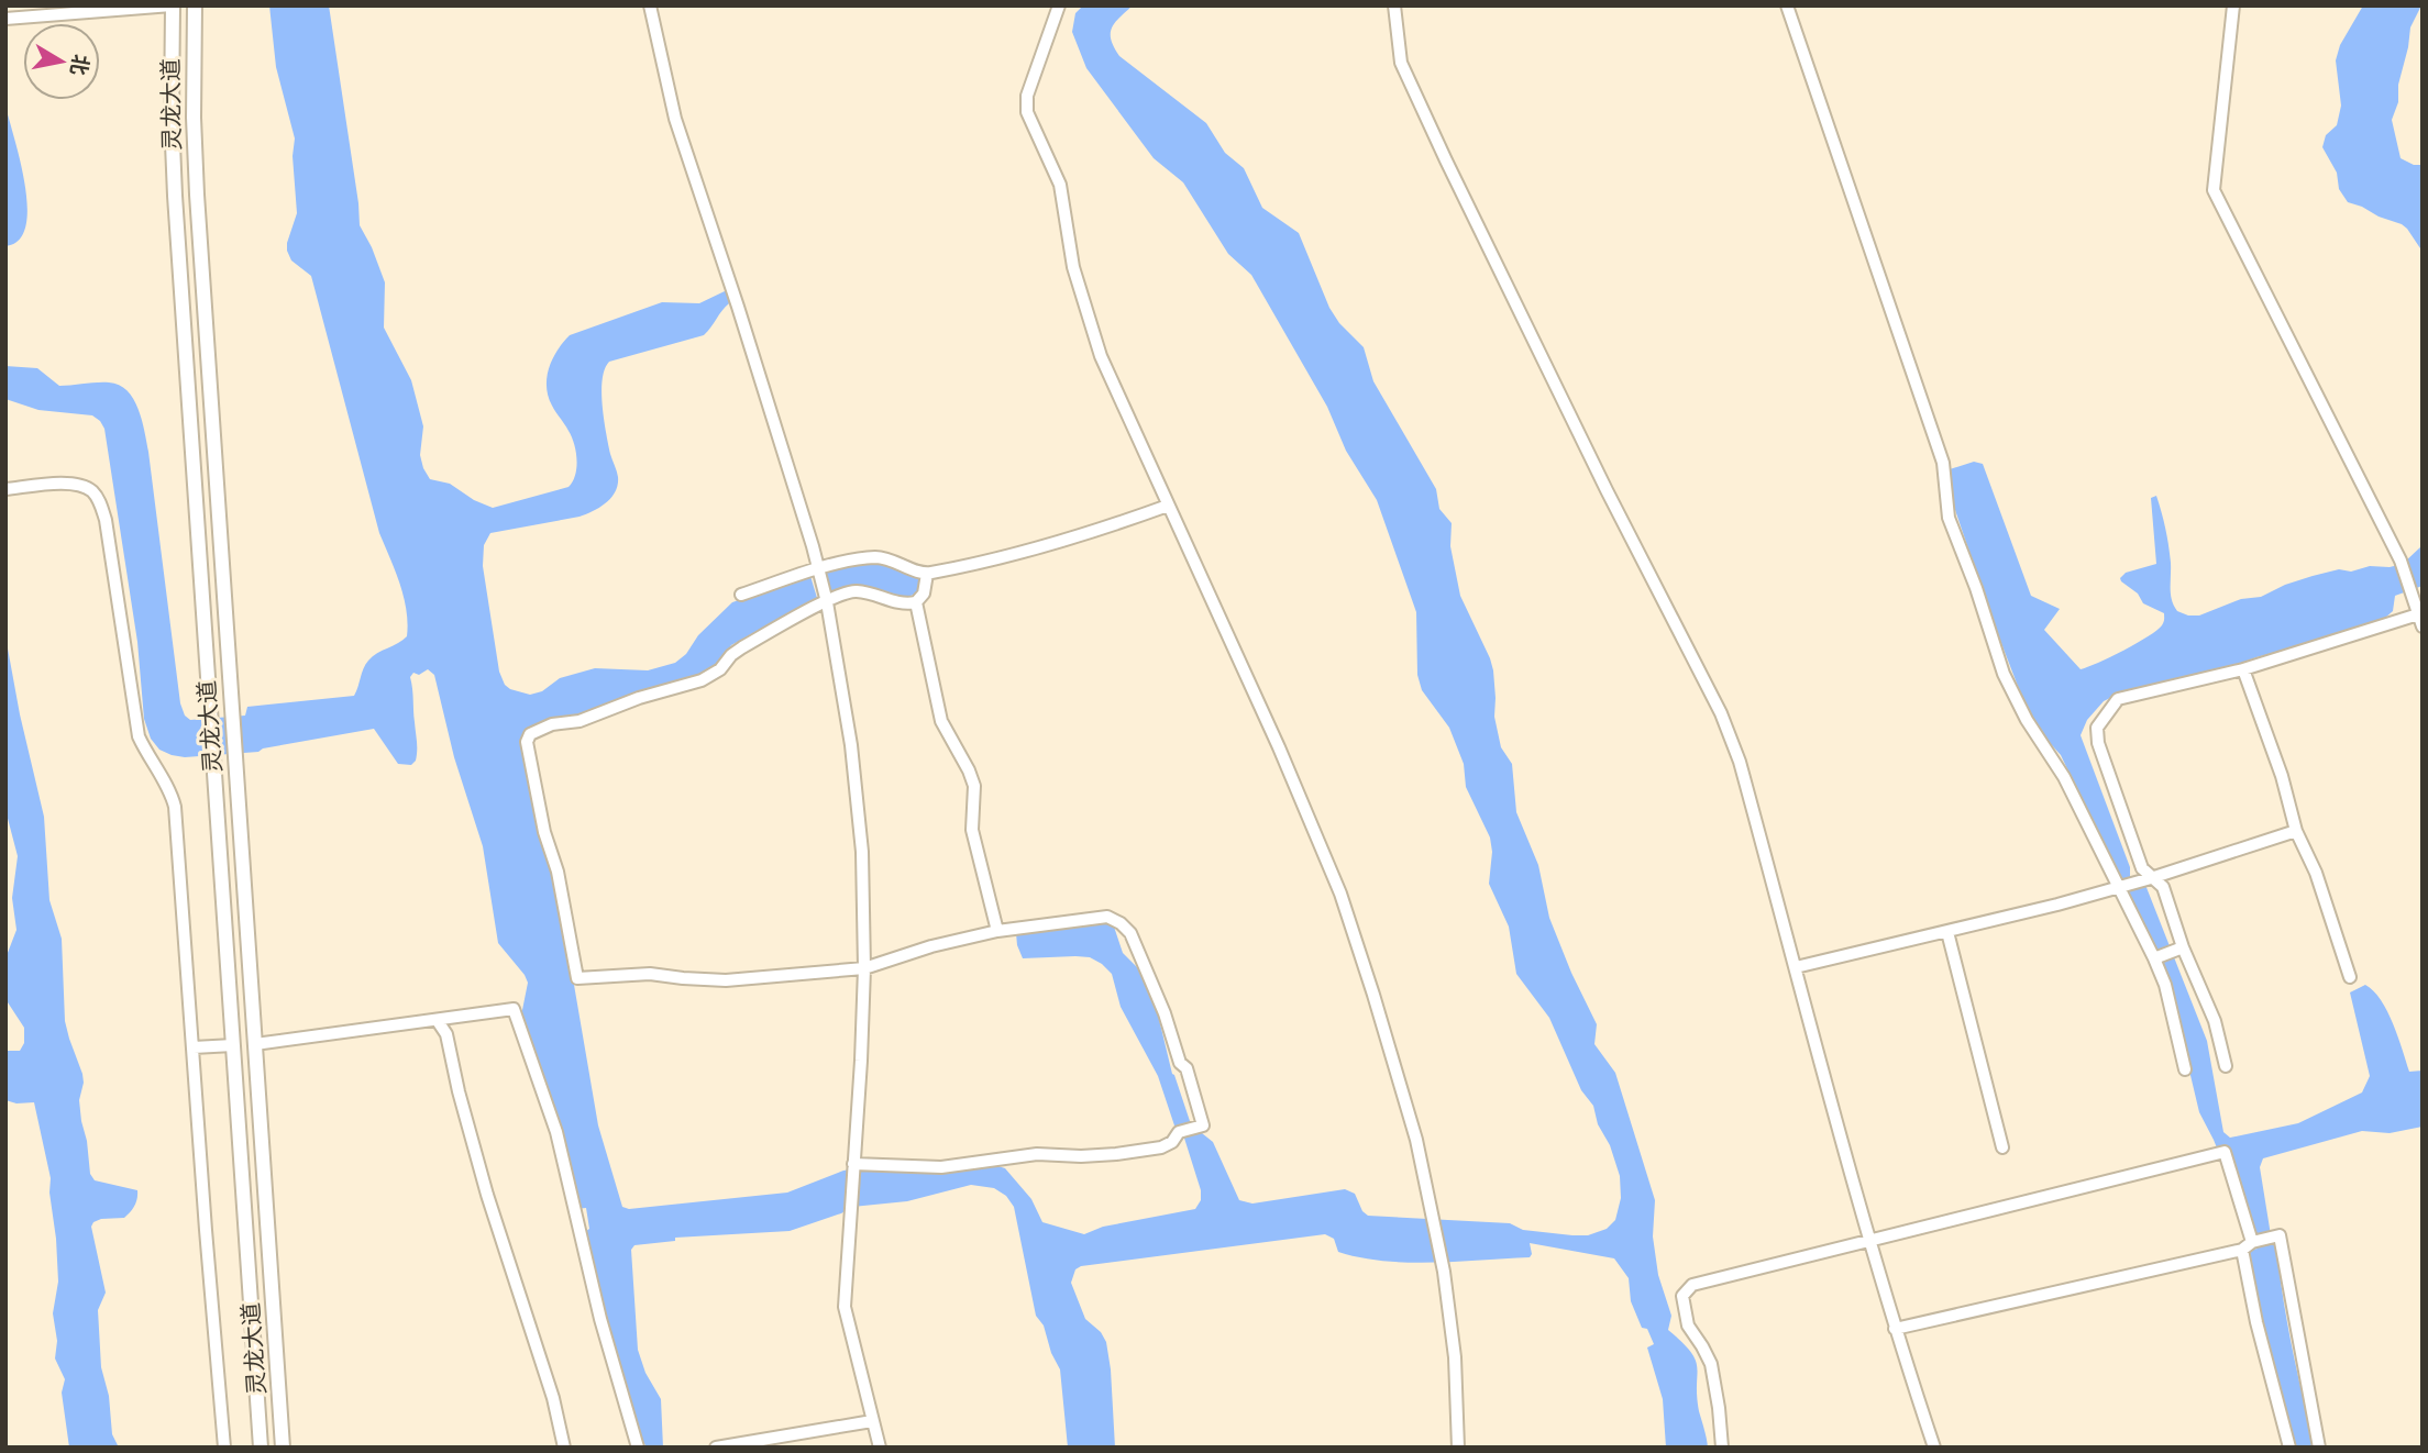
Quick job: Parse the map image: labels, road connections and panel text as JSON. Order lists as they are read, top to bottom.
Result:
{
  "streets": {
    "main road": ["灵龙大道"]
  },
  "north": "right"
}
